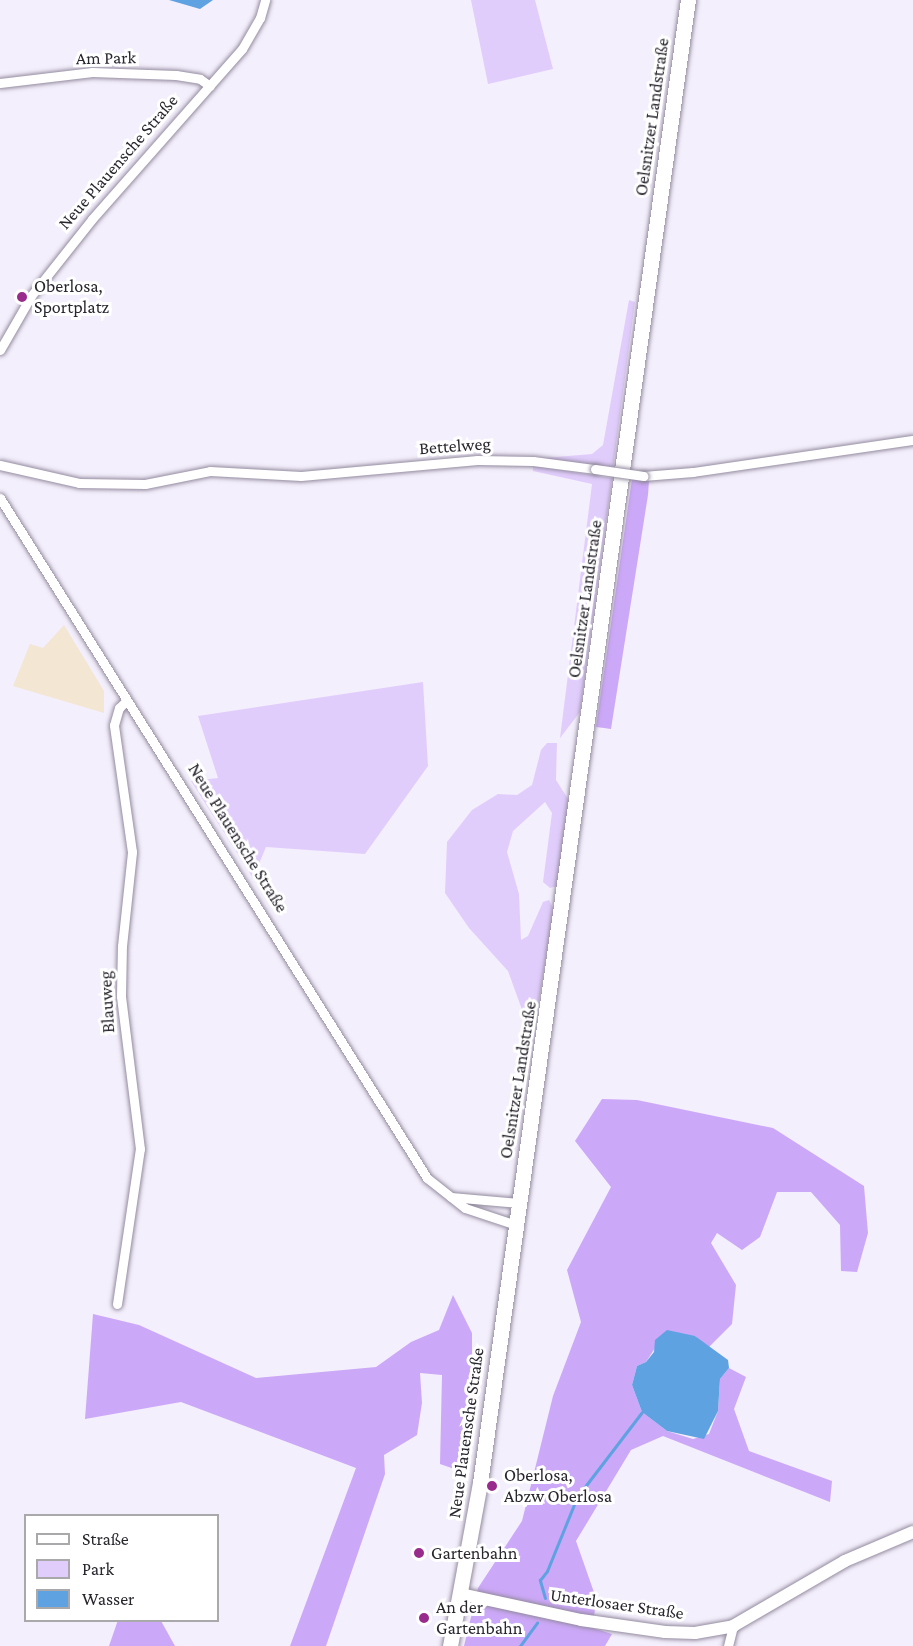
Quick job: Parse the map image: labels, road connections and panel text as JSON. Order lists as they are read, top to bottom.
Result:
{
  "streets": {
    "main road": ["Oelsnitzer Landstraße", "Neue Plauensche Straße"],
    "street": [
      "Am Park",
      "Bettelweg",
      "Blauweg",
      "Unterlosaer Straße"
    ]
  },
  "crossings": [
    ["Am Park", "Neue Plauensche Straße"],
    ["Oelsnitzer Landstraße", "Neue Plauensche Straße"],
    ["Neue Plauensche Straße", "Blauweg"],
    ["Neue Plauensche Straße", "Unterlosaer Straße"]
  ],
  "places": [
    "Oberlosa, Sportplatz",
    "Oberlosa, Abzw Oberlosa",
    "Gartenbahn",
    "An der Gartenbahn"
  ],
  "legend": ["Straße", "Park", "Wasser"]
}
